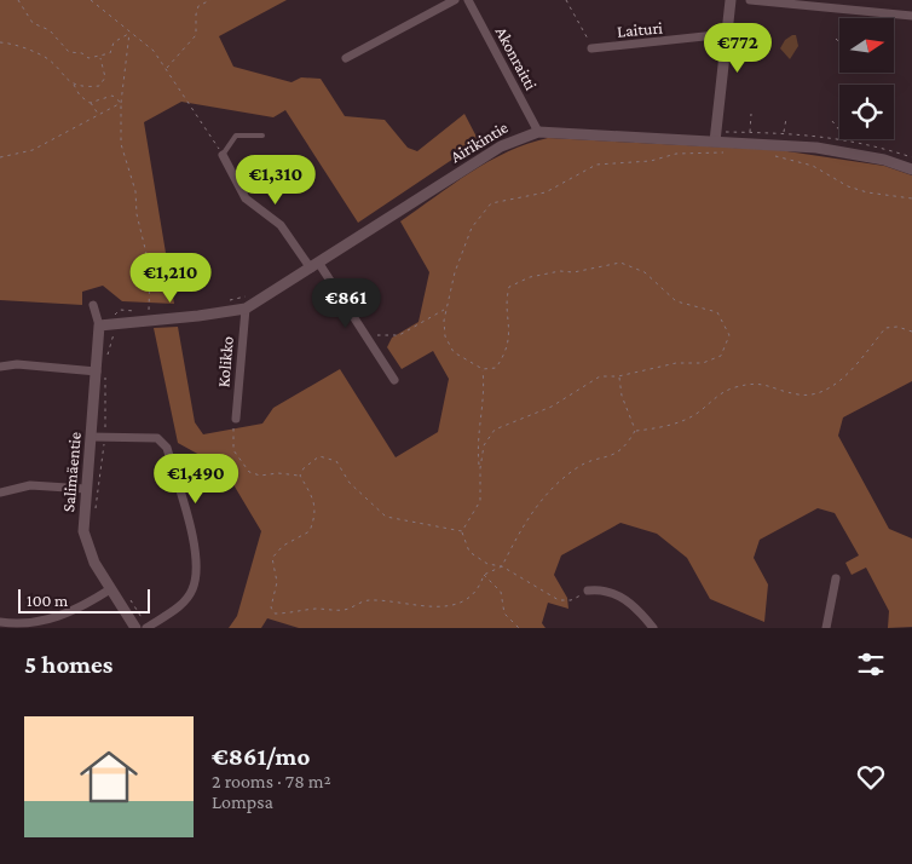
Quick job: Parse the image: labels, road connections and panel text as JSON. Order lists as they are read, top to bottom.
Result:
{
  "streets": {
    "street": [
      "Laituri",
      "Akonraitti",
      "Airikintie",
      "Kolikko",
      "Salimäentie"
    ]
  },
  "crossings": [
    ["Akonraitti", "Airikintie"],
    ["Airikintie", "Kolikko"],
    ["Airikintie", "Salimäentie"]
  ],
  "scale_bar": "100 m",
  "north": "right",
  "page": {
    "price": [
      "€772",
      "€1,310",
      "€1,210",
      "€861",
      "€1,490"
    ],
    "scale": "100 m",
    "heading": "5 homes",
    "list": [
      {
        "name": "€861/mo",
        "note": "2 rooms · 78 m² · Lompsa"
      }
    ]
  }
}
